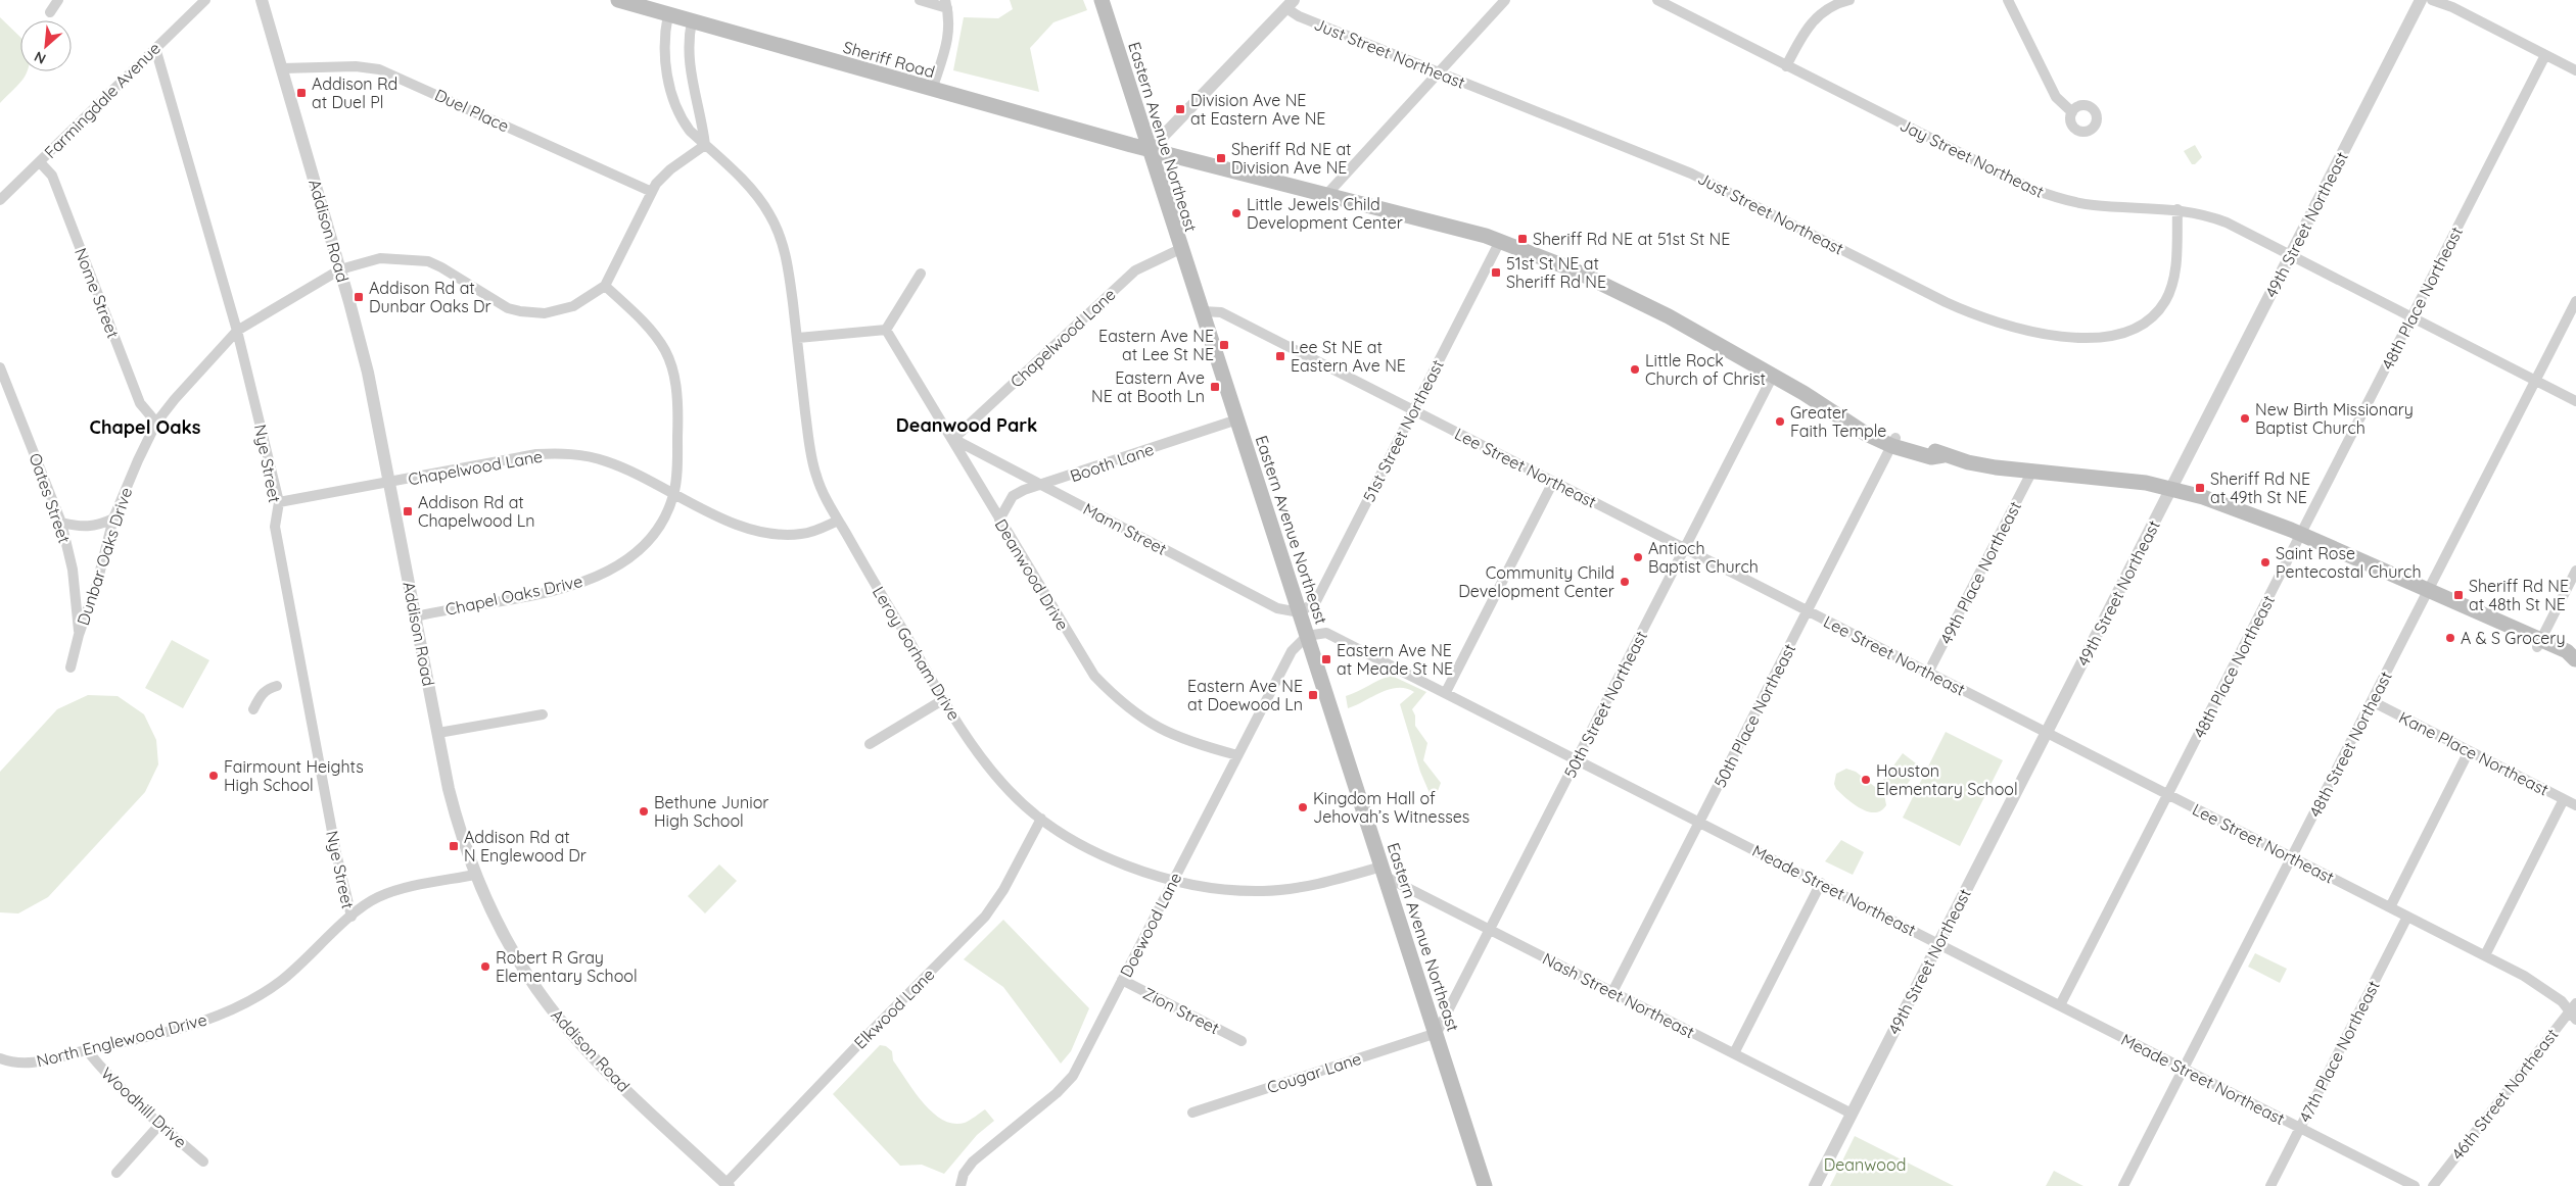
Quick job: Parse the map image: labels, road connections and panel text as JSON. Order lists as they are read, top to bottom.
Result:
{
  "streets": {
    "main road": ["Sheriff Road", "Eastern Avenue Northeast"],
    "street": [
      "Just Street Northeast",
      "Farmingdale Avenue",
      "Duel Place",
      "Jay Street Northeast",
      "49th Street Northeast",
      "Addison Road",
      "Nome Street",
      "48th Place Northeast",
      "Chapelwood Lane",
      "51st Street Northeast",
      "Booth Lane",
      "Nye Street",
      "Lee Street Northeast",
      "Oates Street",
      "Mann Street",
      "Dunbar Oaks Drive",
      "49th Place Northeast",
      "Deanwood Drive",
      "Chapel Oaks Drive",
      "Leroy Gorham Drive",
      "50th Street Northeast",
      "50th Place Northeast",
      "48th Street Northeast",
      "Kane Place Northeast",
      "Meade Street Northeast",
      "Doewood Lane",
      "Nash Street Northeast",
      "Elkwood Lane",
      "Zion Street",
      "North Englewood Drive",
      "47th Place Northeast",
      "Cougar Lane",
      "46th Street Northeast",
      "Woodhill Drive"
    ]
  },
  "crossings": [
    ["Just Street Northeast", "Jay Street Northeast"],
    ["Sheriff Road", "Eastern Avenue Northeast"],
    ["Sheriff Road", "49th Street Northeast"],
    ["Sheriff Road", "48th Place Northeast"],
    ["Sheriff Road", "51st Street Northeast"],
    ["Sheriff Road", "49th Place Northeast"],
    ["Sheriff Road", "Leroy Gorham Drive"],
    ["Sheriff Road", "50th Street Northeast"],
    ["Sheriff Road", "50th Place Northeast"],
    ["Sheriff Road", "48th Street Northeast"],
    ["Farmingdale Avenue", "Nome Street"],
    ["Farmingdale Avenue", "Nye Street"],
    ["Duel Place", "Addison Road"],
    ["Eastern Avenue Northeast", "Chapelwood Lane"],
    ["Eastern Avenue Northeast", "51st Street Northeast"],
    ["Eastern Avenue Northeast", "Booth Lane"],
    ["Eastern Avenue Northeast", "Lee Street Northeast"],
    ["Eastern Avenue Northeast", "Mann Street"],
    ["Eastern Avenue Northeast", "Leroy Gorham Drive"],
    ["Eastern Avenue Northeast", "50th Street Northeast"],
    ["Eastern Avenue Northeast", "Meade Street Northeast"],
    ["Eastern Avenue Northeast", "Doewood Lane"],
    ["Eastern Avenue Northeast", "Nash Street Northeast"],
    ["Eastern Avenue Northeast", "Cougar Lane"],
    ["Jay Street Northeast", "49th Street Northeast"],
    ["Jay Street Northeast", "48th Place Northeast"],
    ["Jay Street Northeast", "48th Street Northeast"],
    ["49th Street Northeast", "Lee Street Northeast"],
    ["49th Street Northeast", "Meade Street Northeast"],
    ["49th Street Northeast", "Nash Street Northeast"],
    ["Addison Road", "Chapelwood Lane"],
    ["Addison Road", "Dunbar Oaks Drive"],
    ["Addison Road", "Chapel Oaks Drive"],
    ["Addison Road", "Elkwood Lane"],
    ["Addison Road", "North Englewood Drive"],
    ["Nome Street", "Dunbar Oaks Drive"],
    ["48th Place Northeast", "Lee Street Northeast"],
    ["48th Place Northeast", "Meade Street Northeast"],
    ["Chapelwood Lane", "Nye Street"],
    ["Chapelwood Lane", "Mann Street"],
    ["Chapelwood Lane", "Deanwood Drive"],
    ["Chapelwood Lane", "Chapel Oaks Drive"],
    ["Chapelwood Lane", "Leroy Gorham Drive"],
    ["51st Street Northeast", "Lee Street Northeast"],
    ["51st Street Northeast", "Mann Street"],
    ["Booth Lane", "Mann Street"],
    ["Booth Lane", "Deanwood Drive"],
    ["Nye Street", "Dunbar Oaks Drive"],
    ["Nye Street", "North Englewood Drive"],
    ["Lee Street Northeast", "49th Place Northeast"],
    ["Lee Street Northeast", "50th Street Northeast"],
    ["Lee Street Northeast", "50th Place Northeast"],
    ["Lee Street Northeast", "48th Street Northeast"],
    ["Lee Street Northeast", "47th Place Northeast"],
    ["Lee Street Northeast", "46th Street Northeast"],
    ["Oates Street", "Dunbar Oaks Drive"],
    ["Mann Street", "Deanwood Drive"],
    ["Dunbar Oaks Drive", "Chapel Oaks Drive"],
    ["Deanwood Drive", "Doewood Lane"],
    ["Leroy Gorham Drive", "Doewood Lane"],
    ["Leroy Gorham Drive", "Nash Street Northeast"],
    ["Leroy Gorham Drive", "Elkwood Lane"],
    ["50th Street Northeast", "Meade Street Northeast"],
    ["50th Street Northeast", "Nash Street Northeast"],
    ["50th Street Northeast", "Cougar Lane"],
    ["50th Place Northeast", "Meade Street Northeast"],
    ["50th Place Northeast", "Nash Street Northeast"],
    ["48th Street Northeast", "Kane Place Northeast"],
    ["48th Street Northeast", "Meade Street Northeast"],
    ["Meade Street Northeast", "Doewood Lane"],
    ["Meade Street Northeast", "47th Place Northeast"],
    ["Doewood Lane", "Zion Street"],
    ["North Englewood Drive", "Woodhill Drive"]
  ],
  "districts": ["Deanwood Park", "Chapel Oaks"],
  "parks": ["Deanwood"],
  "places": {
    "transit": [
      "Addison Rd at Duel Pl",
      "Division Ave NE at Eastern Ave NE",
      "Sheriff Rd NE at Division Ave NE",
      "Sheriff Rd NE at 51st St NE",
      "51st St NE at Sheriff Rd NE",
      "Addison Rd at Dunbar Oaks Dr",
      "Eastern Ave NE at Lee St NE",
      "Lee St NE at Eastern Ave NE",
      "Eastern Ave NE at Booth Ln",
      "Sheriff Rd NE at 49th St NE",
      "Addison Rd at Chapelwood Ln",
      "Sheriff Rd NE at 48th St NE",
      "Eastern Ave NE at Meade St NE",
      "Eastern Ave NE at Doewood Ln",
      "Addison Rd at N Englewood Dr"
    ],
    "other": [
      "Little Jewels Child Development Center",
      "Little Rock Church of Christ",
      "New Birth Missionary Baptist Church",
      "Greater Faith Temple",
      "Antioch Baptist Church",
      "Saint Rose Pentecostal Church",
      "Community Child Development Center",
      "A & S Grocery",
      "Fairmount Heights High School",
      "Houston Elementary School",
      "Kingdom Hall of Jehovah’s Witnesses",
      "Bethune Junior High School",
      "Robert R Gray Elementary School"
    ]
  },
  "north": "bottom left"
}
